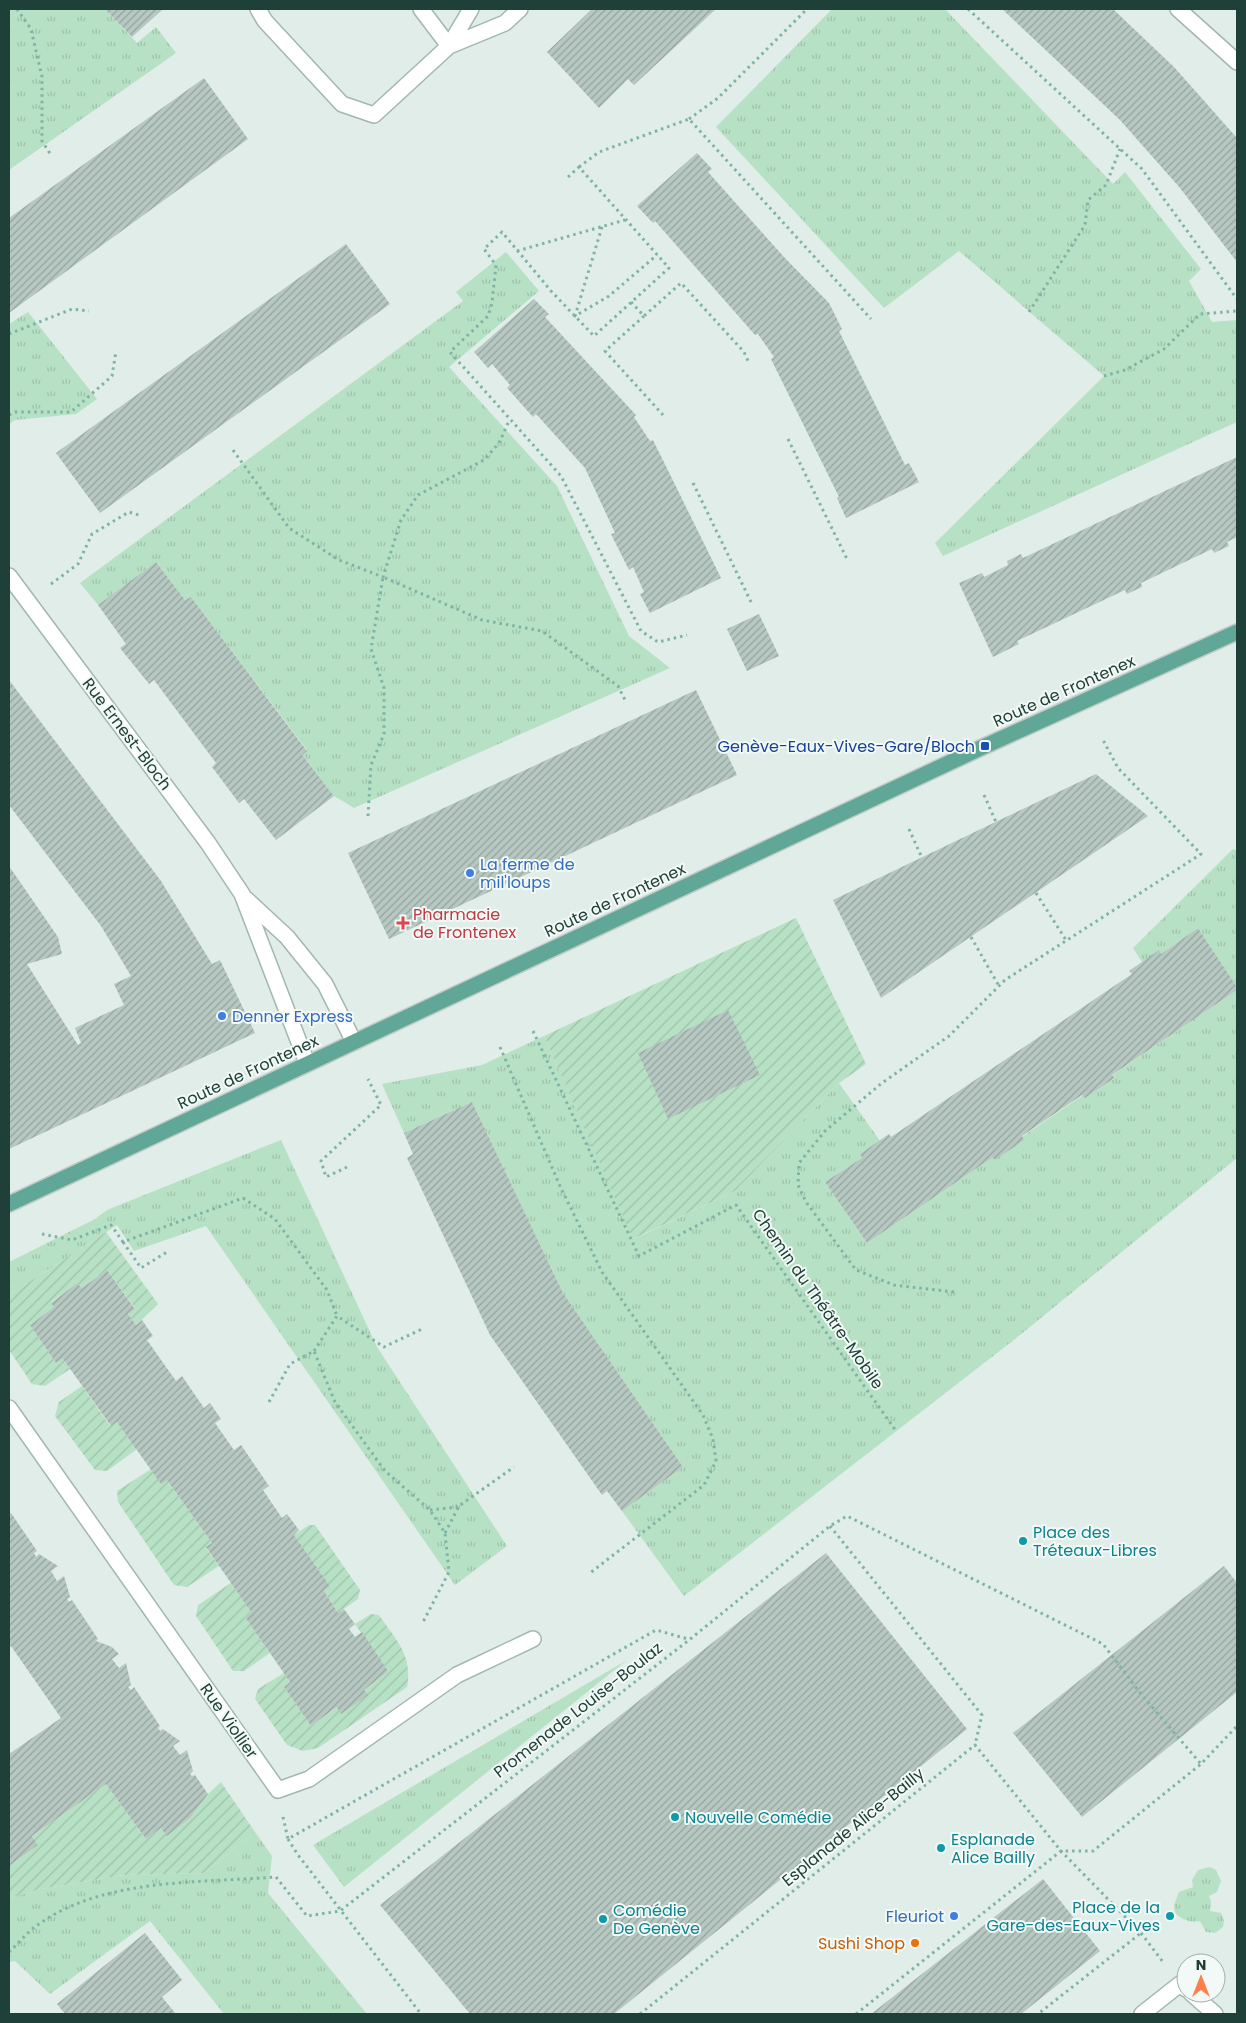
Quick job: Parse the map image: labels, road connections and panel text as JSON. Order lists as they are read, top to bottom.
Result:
{
  "streets": {
    "main road": ["Route de Frontenex"],
    "street": ["Rue Ernest-Bloch", "Rue Viollier"],
    "path": ["Chemin du Théâtre-Mobile", "Promenade Louise-Boulaz", "Esplanade Alice-Bailly"]
  },
  "crossings": [
    ["Route de Frontenex", "Rue Ernest-Bloch"]
  ],
  "places": {
    "transit": ["Genève-Eaux-Vives-Gare/Bloch"],
    "other": [
      "La ferme de mil'loups",
      "Denner Express",
      "Place des Tréteaux-Libres",
      "Nouvelle Comédie",
      "Esplanade Alice Bailly",
      "Fleuriot",
      "Place de la Gare-des-Eaux-Vives",
      "Comédie De Genève",
      "Sushi Shop"
    ],
    "health": ["Pharmacie de Frontenex"]
  },
  "north": "top"
}
